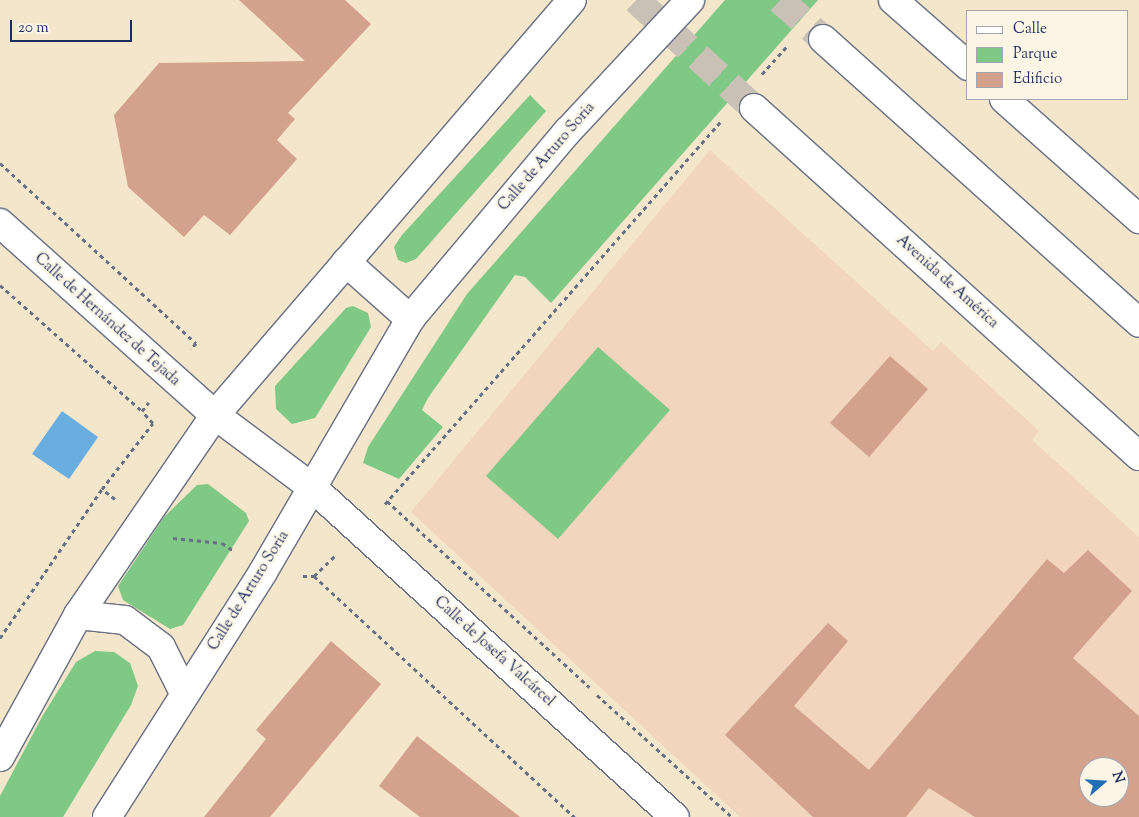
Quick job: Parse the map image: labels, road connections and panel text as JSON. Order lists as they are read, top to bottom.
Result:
{
  "streets": {
    "main road": [
      "Calle de Arturo Soria",
      "Avenida de América",
      "Calle de Hernández de Tejada",
      "Calle de Josefa Valcárcel"
    ]
  },
  "crossings": [
    ["Calle de Arturo Soria", "Calle de Josefa Valcárcel"]
  ],
  "legend": ["Calle", "Parque", "Edificio"],
  "scale_bar": "20 m",
  "north": "right"
}
